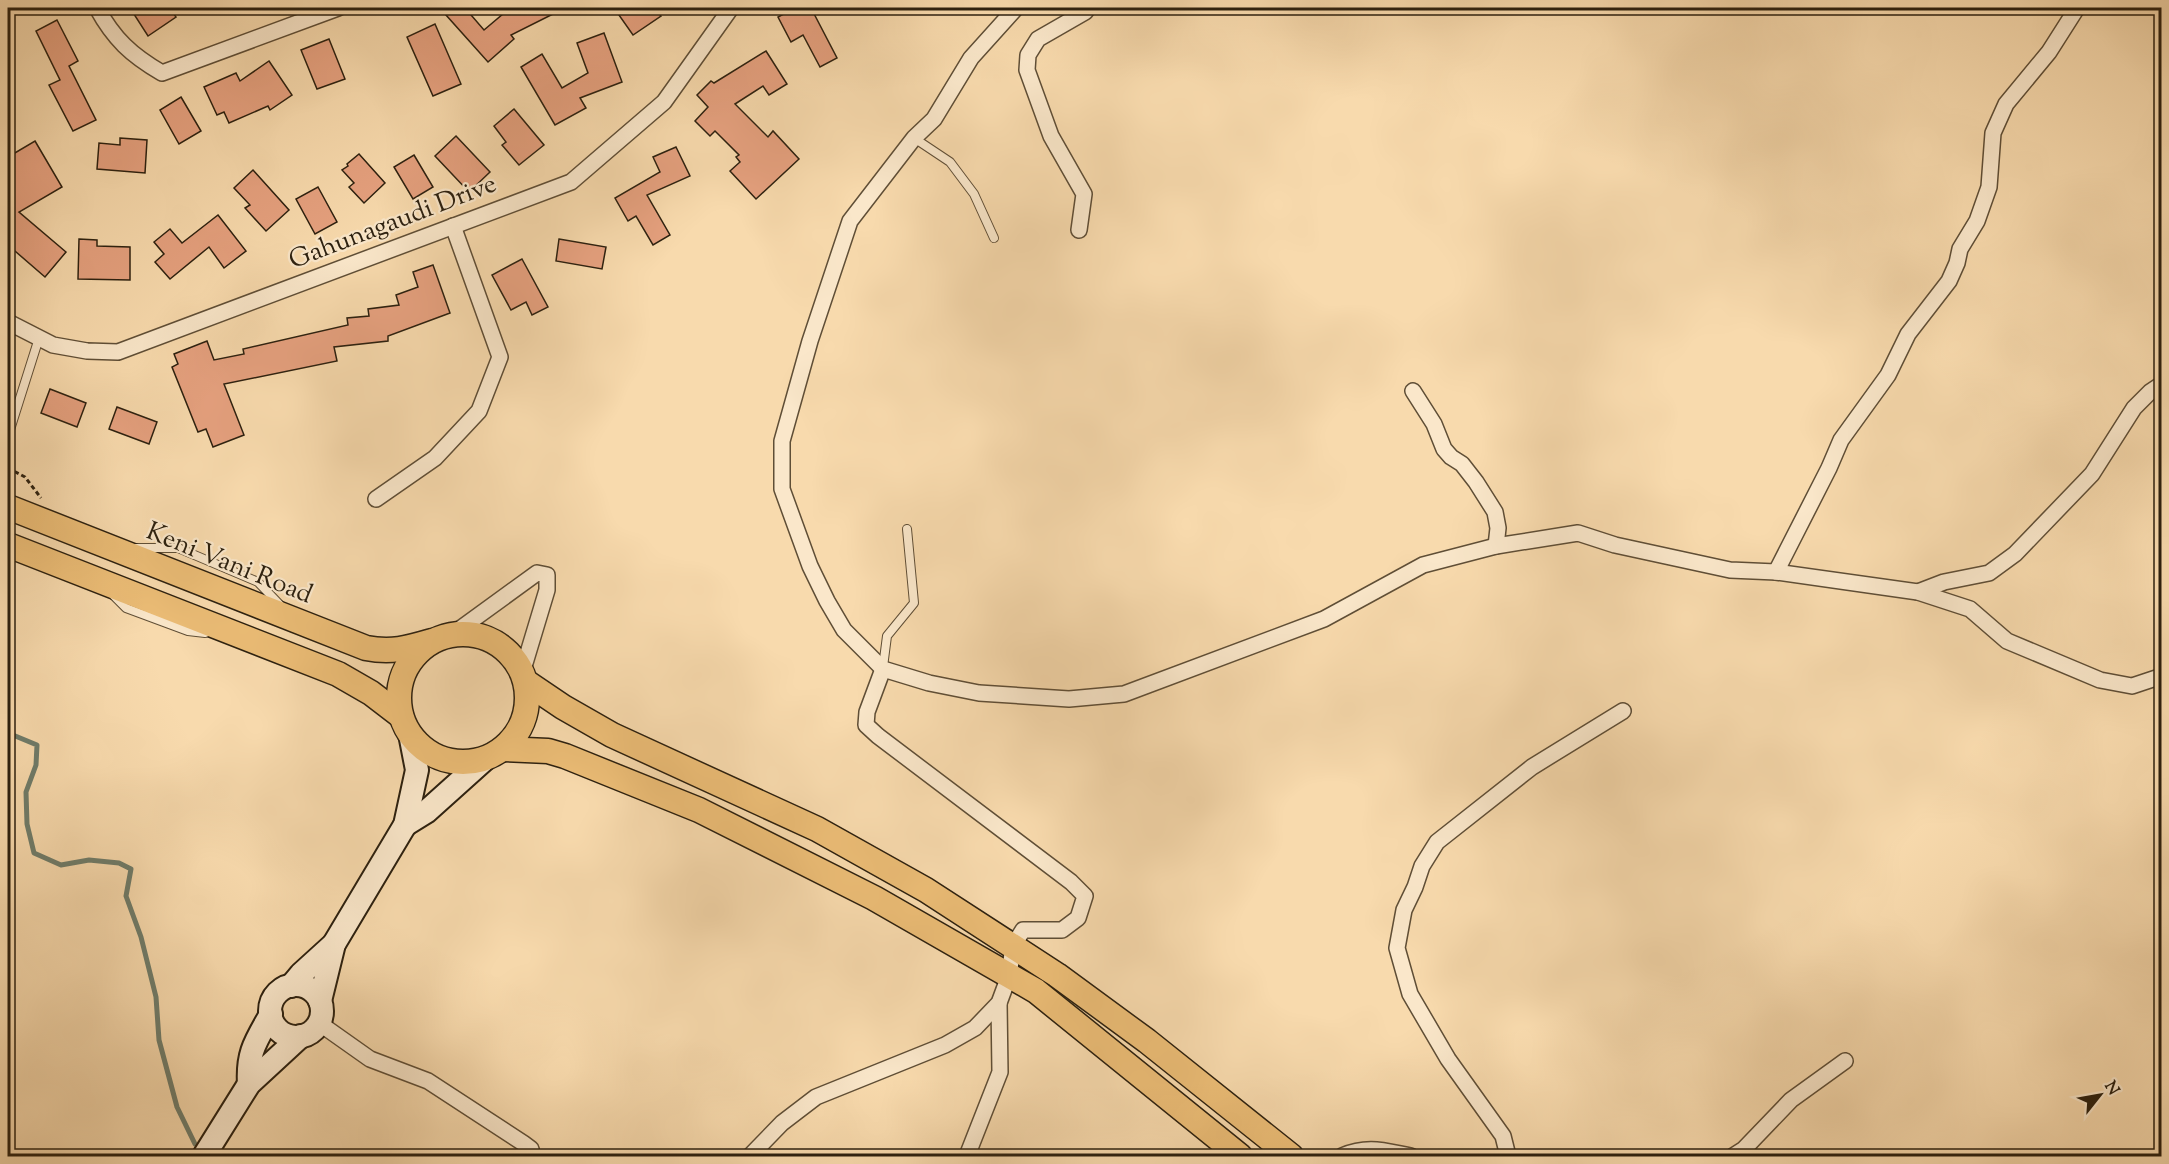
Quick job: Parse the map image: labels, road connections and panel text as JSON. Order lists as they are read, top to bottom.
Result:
{
  "streets": {
    "main road": ["Keni Vani Road"],
    "street": ["Gahunagaudi Drive"]
  },
  "north": "top right"
}
